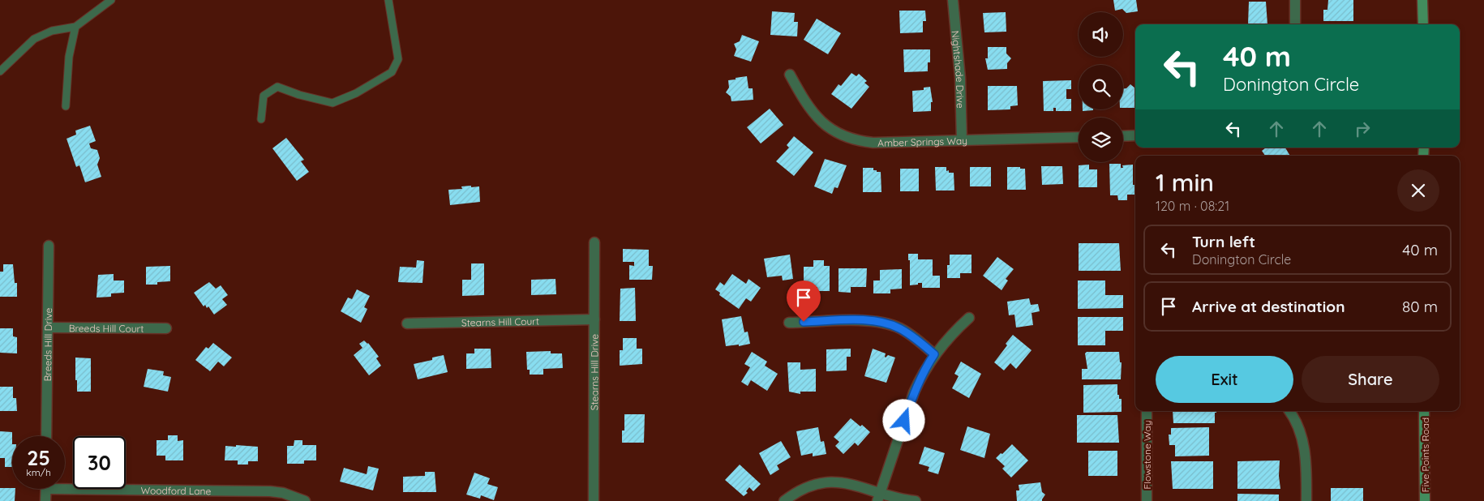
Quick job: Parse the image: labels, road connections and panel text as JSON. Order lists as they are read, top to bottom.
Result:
{
  "streets": {
    "street": [
      "Nightshade Drive",
      "Amber Springs Way",
      "Stearns Hill Court",
      "Breeds Hill Court",
      "Breeds Hill Drive",
      "Stearns Hill Drive",
      "Flowstone Way",
      "Five Points Road",
      "Woodford Lane"
    ]
  },
  "crossings": [
    ["Nightshade Drive", "Amber Springs Way"],
    ["Stearns Hill Court", "Stearns Hill Drive"],
    ["Breeds Hill Court", "Breeds Hill Drive"]
  ],
  "page": {
    "turn": ["40 m", "Donington Circle"],
    "heading": ["1 min", "120 m · 08:21"],
    "list": [
      {
        "name": "Turn left",
        "note": "Donington Circle",
        "value": "40 m"
      },
      {
        "name": "Arrive at destination",
        "value": "80 m"
      }
    ],
    "buttons": ["Exit", "Share"],
    "speed": "25 km/h",
    "limit": "30"
  }
}
